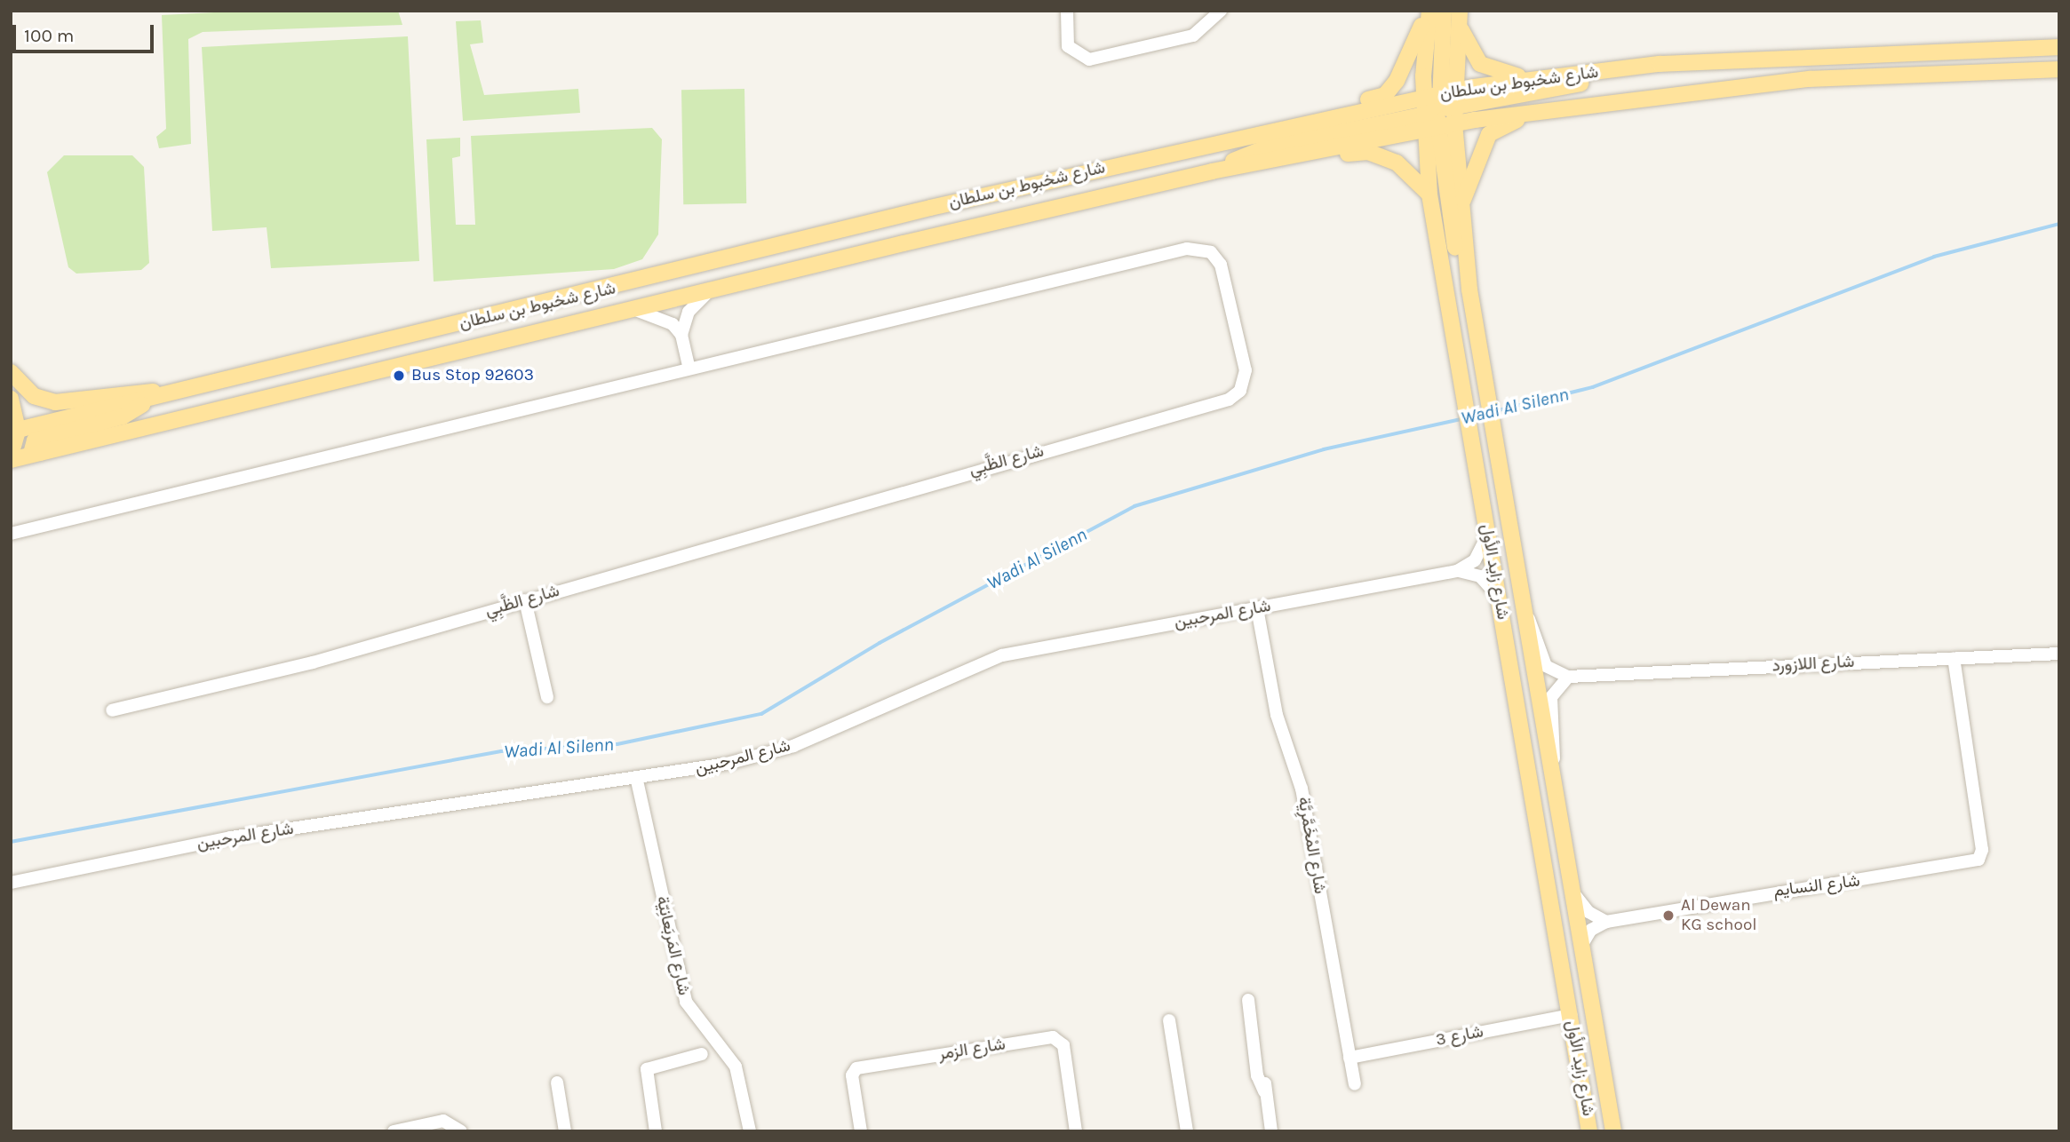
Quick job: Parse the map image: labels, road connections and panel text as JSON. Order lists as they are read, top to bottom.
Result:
{
  "streets": {
    "main road": ["شارع شخبوط بن سلطان", "شارع زايد الأول"],
    "street": [
      "شارع الظَّبِي",
      "شارع المرحبين",
      "شارع اللازورد",
      "شارع المْخَمَّرِيَّة",
      "شارع النسايم",
      "شارع المَربَعانِيّة",
      "شارع 3",
      "شارع الزمر"
    ]
  },
  "crossings": [
    ["شارع شخبوط بن سلطان", "شارع زايد الأول"],
    ["شارع زايد الأول", "شارع المرحبين"],
    ["شارع زايد الأول", "شارع 3"],
    ["شارع المرحبين", "شارع المْخَمَّرِيَّة"],
    ["شارع المرحبين", "شارع المَربَعانِيّة"],
    ["شارع اللازورد", "شارع النسايم"],
    ["شارع المْخَمَّرِيَّة", "شارع 3"]
  ],
  "water": ["Wadi Al Silenn"],
  "places": ["Bus Stop 92603", "Al Dewan KG school"],
  "scale_bar": "100 m"
}
